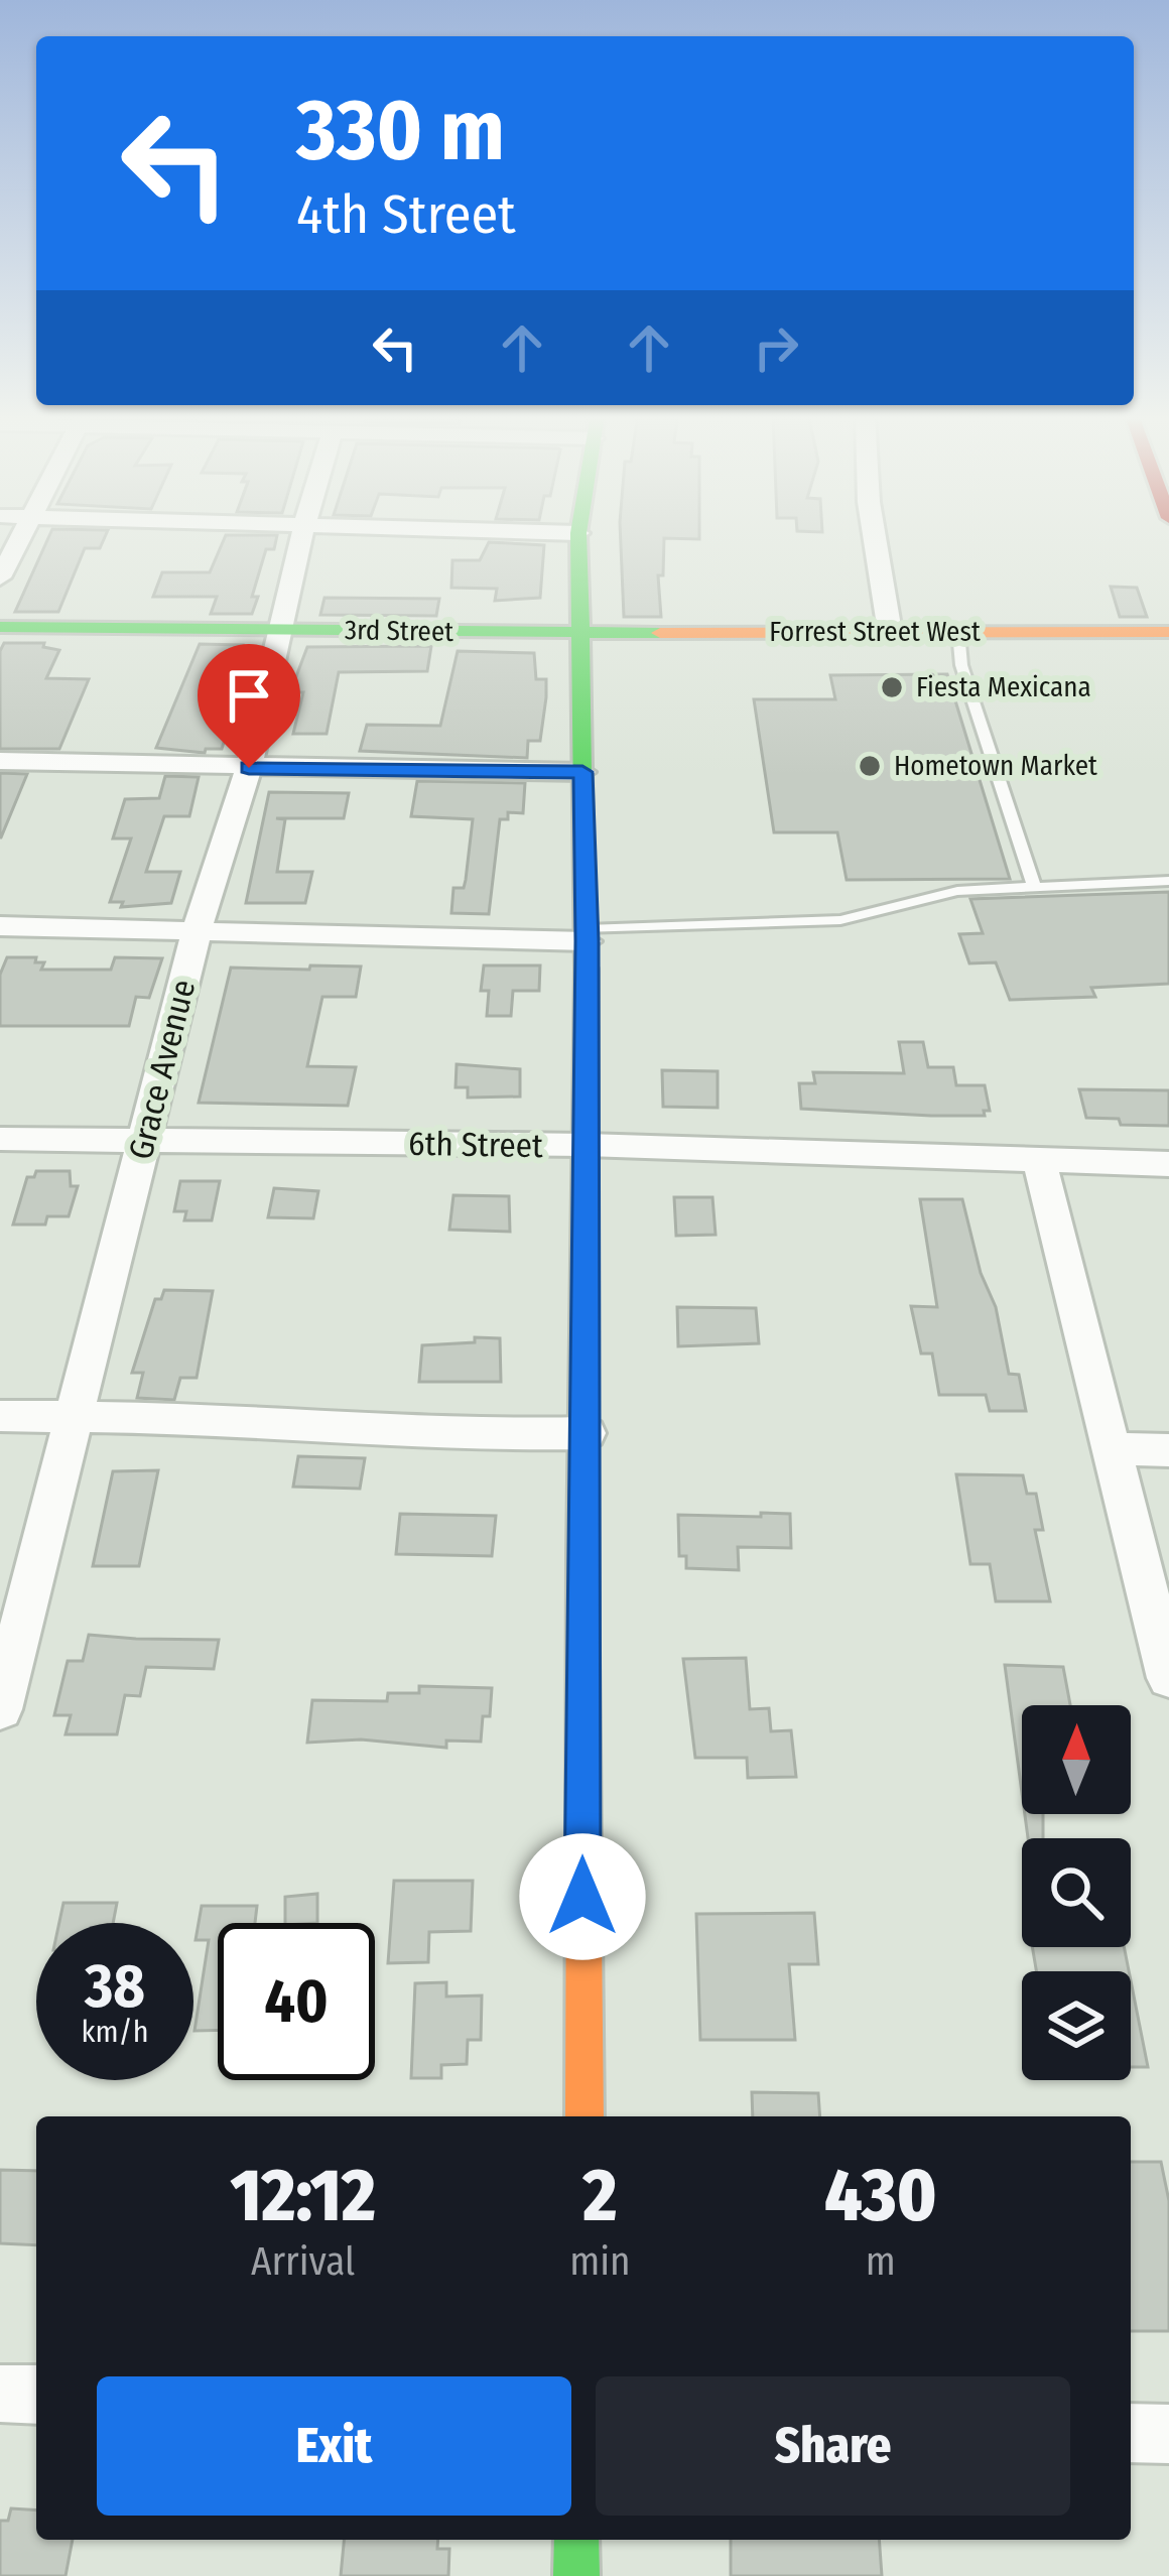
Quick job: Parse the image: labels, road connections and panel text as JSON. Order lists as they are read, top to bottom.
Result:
{
  "streets": {
    "street": [
      "3rd Street",
      "Forrest Street West",
      "Grace Avenue",
      "6th Street"
    ]
  },
  "crossings": [
    ["3rd Street", "Forrest Street West"],
    ["3rd Street", "Grace Avenue"],
    ["Grace Avenue", "6th Street"]
  ],
  "places": ["Fiesta Mexicana", "Hometown Market"],
  "north": "top",
  "page": {
    "turn": ["330 m", "4th Street"],
    "speed": "38 km/h",
    "limit": "40",
    "eta": [
      "12:12",
      "Arrival",
      "2",
      "min",
      "430",
      "m"
    ],
    "buttons": ["Exit", "Share"]
  }
}
